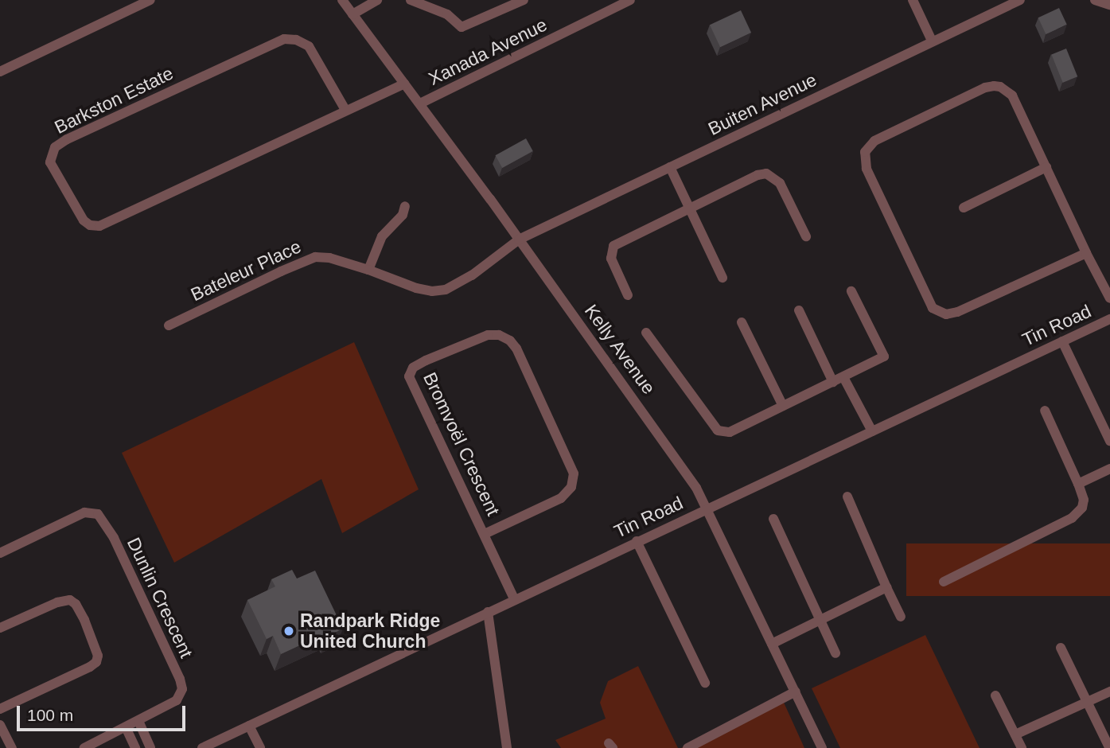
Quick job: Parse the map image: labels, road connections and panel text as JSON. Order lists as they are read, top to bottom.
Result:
{
  "streets": {
    "street": [
      "Xanada Avenue",
      "Barkston Estate",
      "Buiten Avenue",
      "Bateleur Place",
      "Tin Road",
      "Kelly Avenue",
      "Bromvoël Crescent",
      "Dunlin Crescent"
    ]
  },
  "crossings": [
    ["Xanada Avenue", "Kelly Avenue"],
    ["Barkston Estate", "Kelly Avenue"],
    ["Buiten Avenue", "Bateleur Place"],
    ["Buiten Avenue", "Kelly Avenue"],
    ["Bateleur Place", "Kelly Avenue"],
    ["Tin Road", "Kelly Avenue"],
    ["Tin Road", "Bromvoël Crescent"]
  ],
  "places": ["Randpark Ridge United Church"],
  "scale_bar": "100 m"
}
